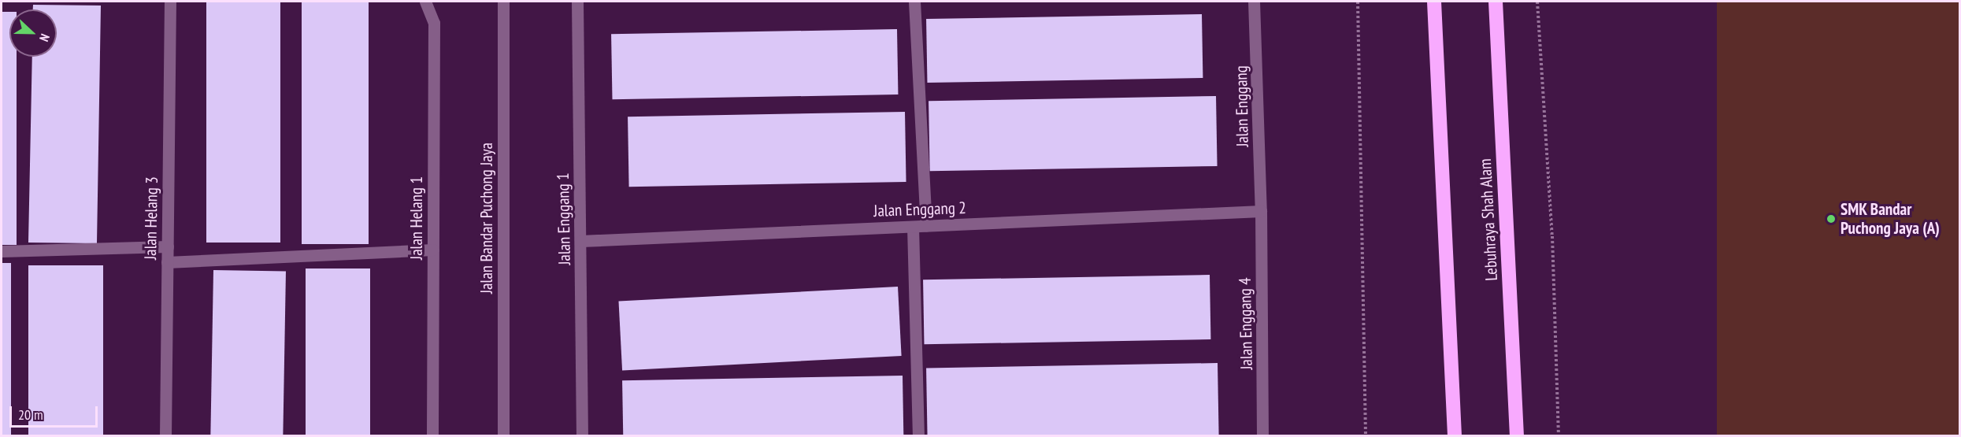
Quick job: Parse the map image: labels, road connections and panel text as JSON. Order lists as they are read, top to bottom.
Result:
{
  "streets": {
    "highway": ["Lebuhraya Shah Alam"],
    "street": [
      "Jalan Enggang",
      "Jalan Enggang 2",
      "Jalan Helang 3",
      "Jalan Helang 1",
      "Jalan Bandar Puchong Jaya",
      "Jalan Enggang 1",
      "Jalan Enggang 4"
    ]
  },
  "crossings": [
    ["Jalan Enggang", "Jalan Enggang 2"],
    ["Jalan Enggang", "Jalan Enggang 4"],
    ["Jalan Enggang 2", "Jalan Enggang 1"],
    ["Jalan Enggang 2", "Jalan Enggang 4"]
  ],
  "places": ["SMK Bandar Puchong Jaya (A)"],
  "scale_bar": "20 m",
  "north": "right"
}
